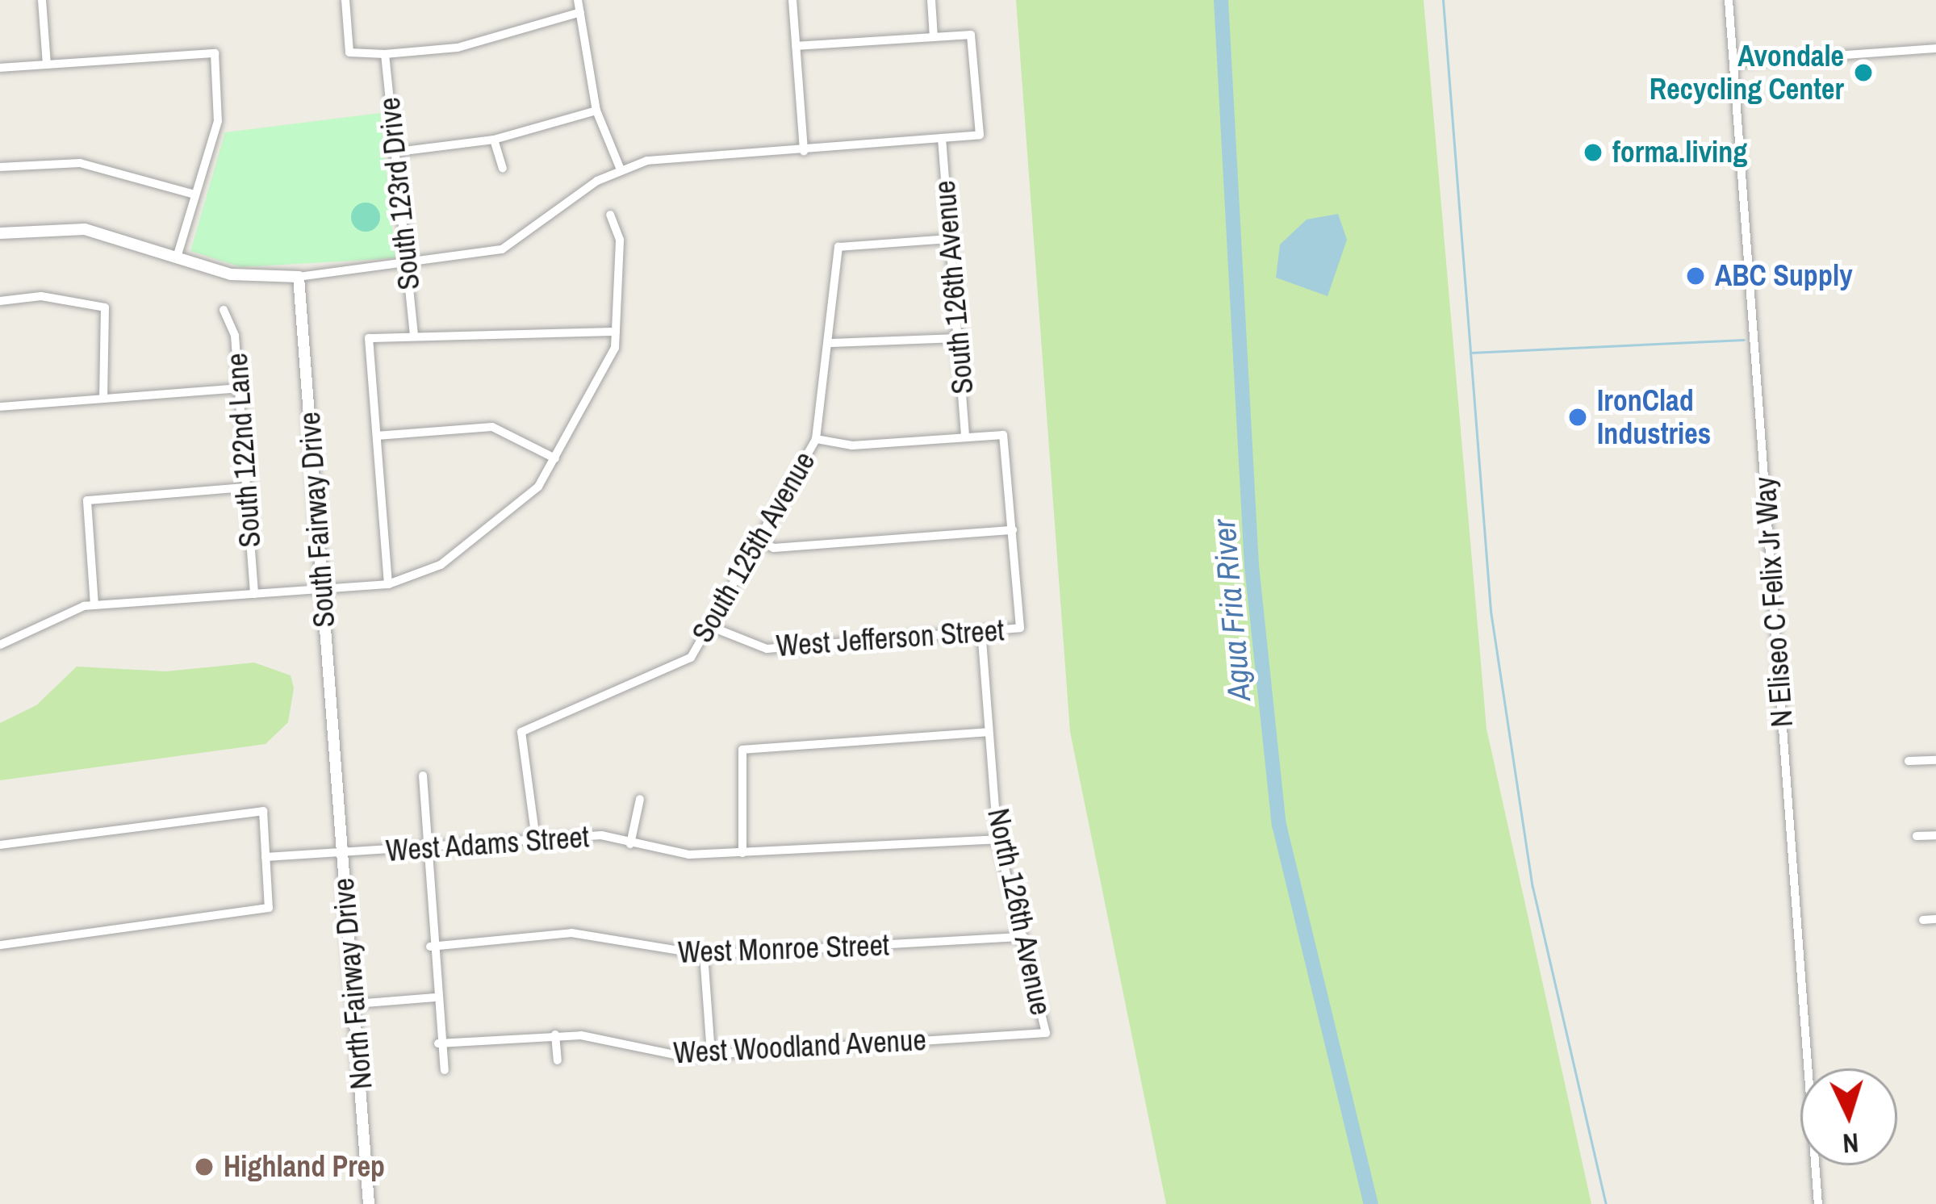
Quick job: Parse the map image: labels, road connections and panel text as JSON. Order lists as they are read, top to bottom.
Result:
{
  "streets": {
    "street": [
      "South 123rd Drive",
      "South 126th Avenue",
      "South 122nd Lane",
      "South Fairway Drive",
      "South 125th Avenue",
      "N Eliseo C Felix Jr Way",
      "West Jefferson Street",
      "West Adams Street",
      "North 126th Avenue",
      "West Monroe Street",
      "North Fairway Drive",
      "West Woodland Avenue"
    ]
  },
  "crossings": [
    ["South 126th Avenue", "South 125th Avenue"],
    ["South Fairway Drive", "North Fairway Drive"],
    ["South 125th Avenue", "West Jefferson Street"],
    ["South 125th Avenue", "West Adams Street"],
    ["West Adams Street", "North 126th Avenue"],
    ["West Adams Street", "North Fairway Drive"],
    ["North 126th Avenue", "West Monroe Street"],
    ["North 126th Avenue", "West Woodland Avenue"]
  ],
  "water": ["Agua Fria River"],
  "places": [
    "Avondale Recycling Center",
    "forma.living",
    "ABC Supply",
    "IronClad Industries",
    "Highland Prep"
  ],
  "north": "bottom"
}
